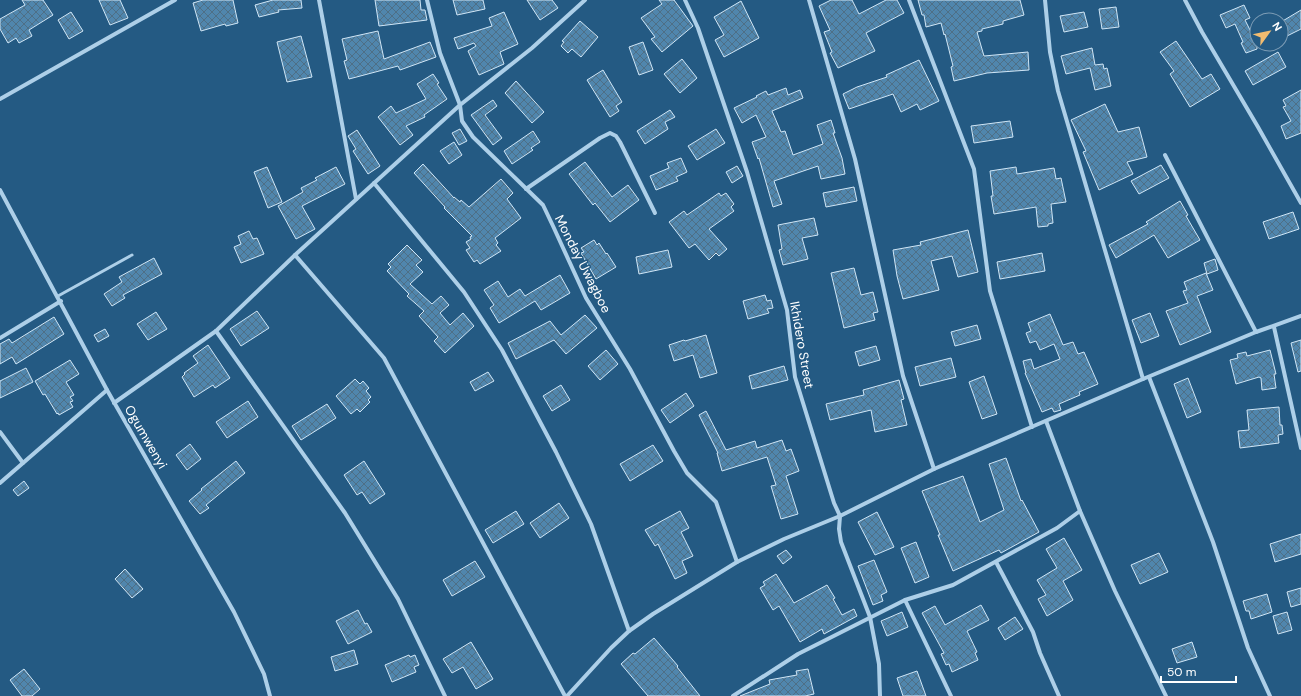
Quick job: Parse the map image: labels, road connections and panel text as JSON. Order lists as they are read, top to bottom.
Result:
{
  "streets": {
    "street": ["Monday Uwagboe", "Ikhidero Street", "Ogumwenyi"]
  },
  "scale_bar": "50 m",
  "north": "top right"
}
